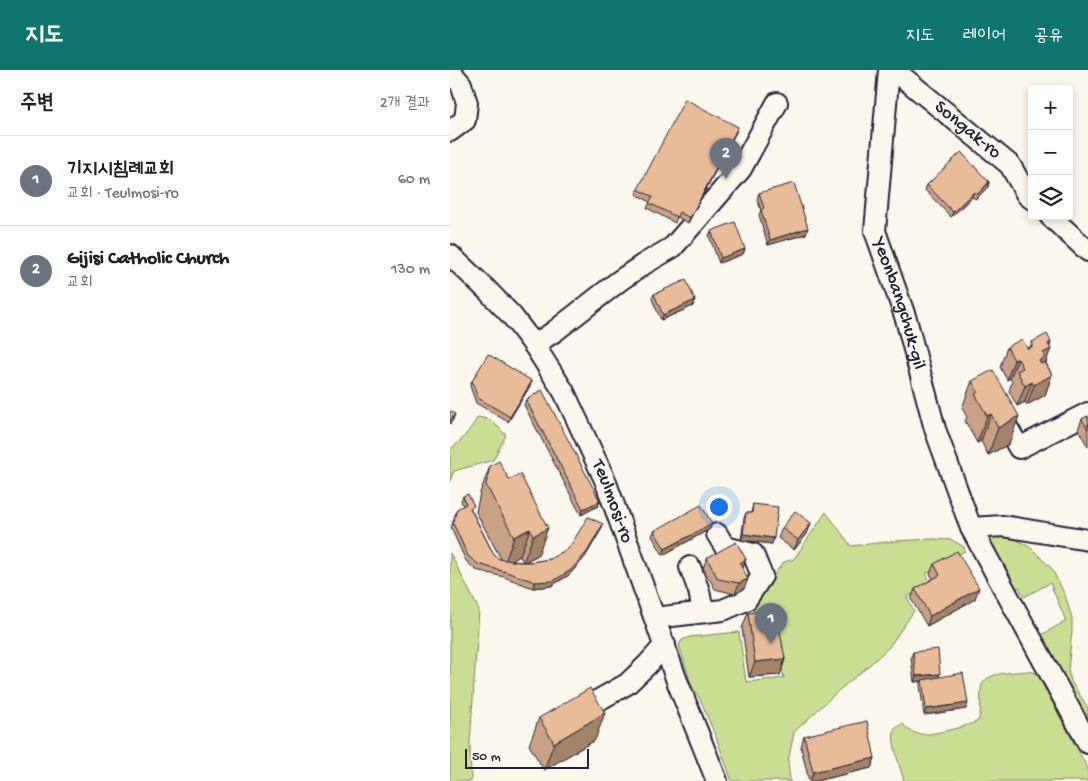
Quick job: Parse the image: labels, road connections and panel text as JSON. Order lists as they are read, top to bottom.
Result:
{
  "streets": {
    "street": ["Songak-ro", "Yeonbangchuk-gil", "Teulmosi-ro"]
  },
  "scale_bar": "50 m",
  "page": {
    "header": "지도",
    "nav": ["지도", "레이어", "공유"],
    "heading": ["주변", "2개 결과"],
    "map_buttons": ["+", "−"],
    "list": [
      {
        "mark": "1",
        "name": "기지시침례교회",
        "note": "교회 · Teulmosi-ro",
        "value": "60 m"
      },
      {
        "mark": "2",
        "name": "Gijisi Catholic Church",
        "note": "교회",
        "value": "130 m"
      }
    ],
    "pins": ["2", "1"],
    "scale": "50 m"
  }
}
